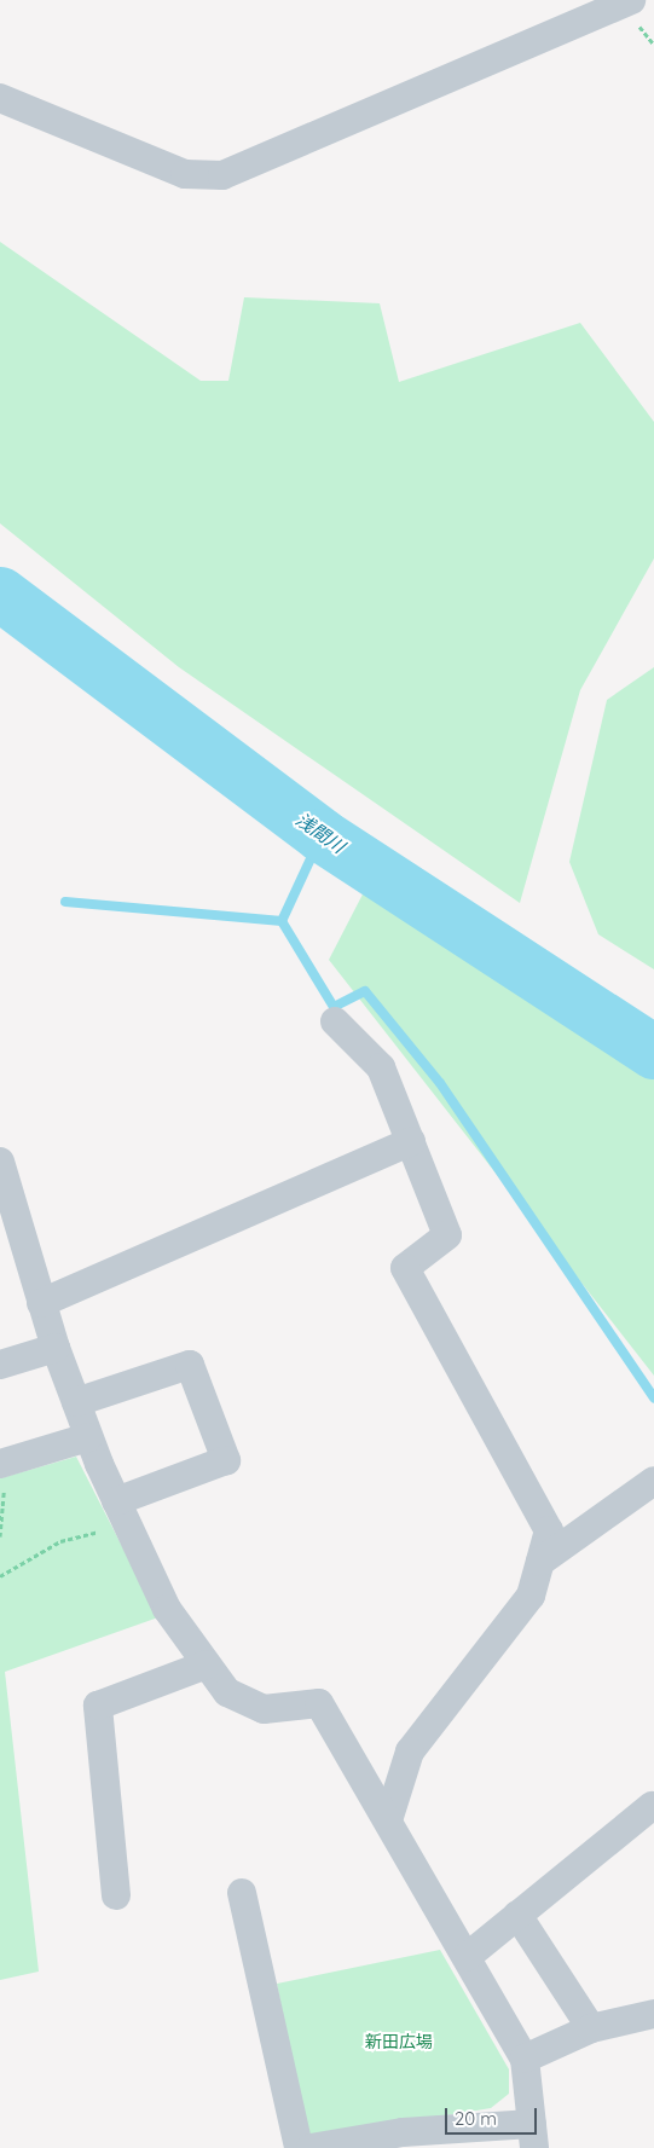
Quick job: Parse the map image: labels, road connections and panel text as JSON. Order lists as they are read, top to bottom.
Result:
{
  "water": ["浅間川"],
  "parks": ["新田広場"],
  "scale_bar": "20 m"
}
